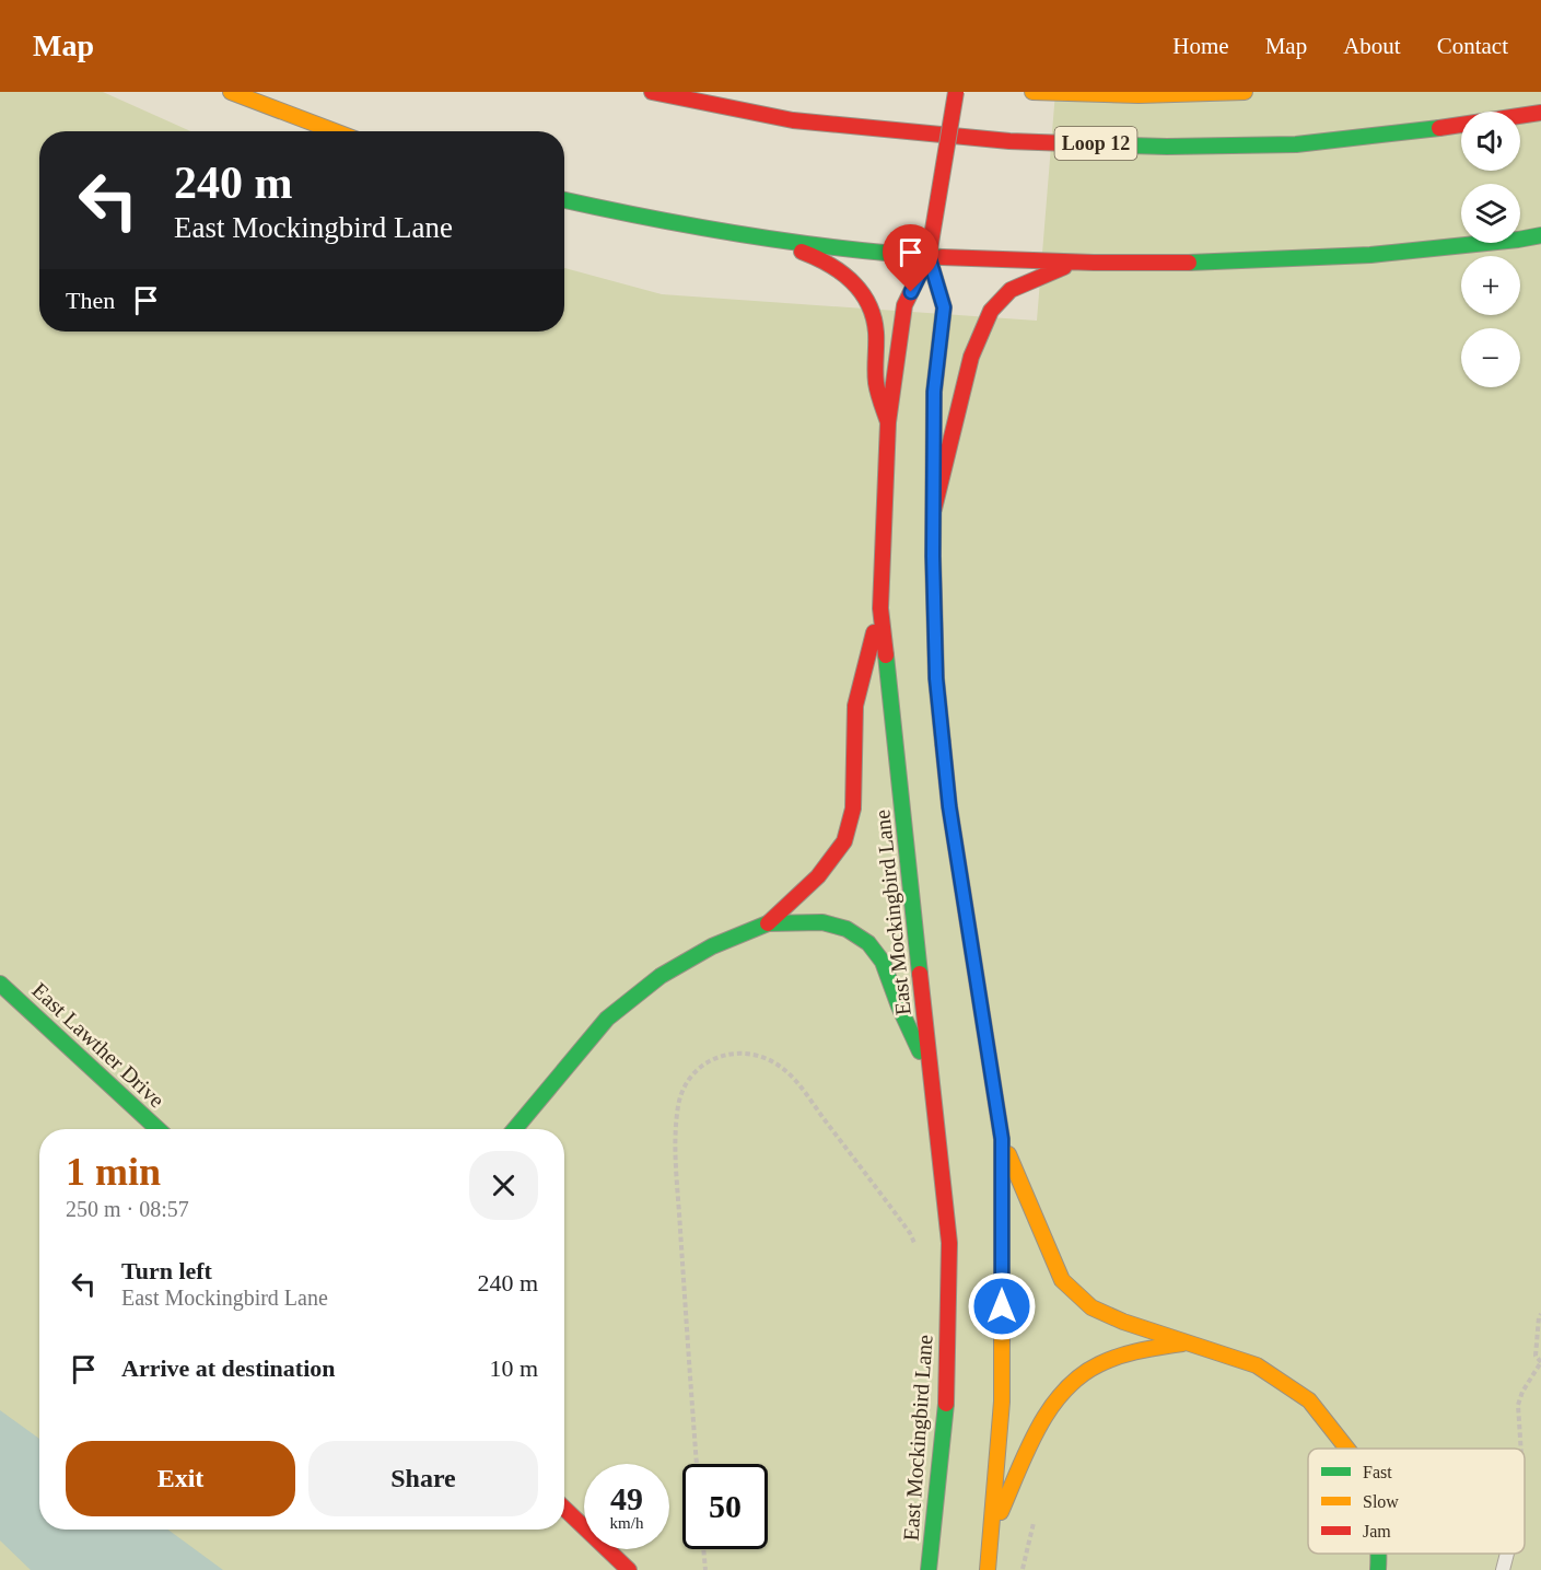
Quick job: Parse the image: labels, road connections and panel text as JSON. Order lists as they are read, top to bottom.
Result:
{
  "streets": {
    "main road": ["Loop 12", "East Mockingbird Lane", "East Lawther Drive"]
  },
  "legend": ["Fast", "Slow", "Jam"],
  "page": {
    "header": "Map",
    "nav": [
      "Home",
      "Map",
      "About",
      "Contact"
    ],
    "map_buttons": ["+", "−"],
    "turn": ["240 m", "East Mockingbird Lane"],
    "then": "Then",
    "heading": ["1 min", "250 m · 08:57"],
    "list": [
      {
        "name": "Turn left",
        "note": "East Mockingbird Lane",
        "value": "240 m"
      },
      {
        "name": "Arrive at destination",
        "value": "10 m"
      }
    ],
    "buttons": ["Exit", "Share"],
    "speed": "49 km/h",
    "limit": "50"
  }
}
